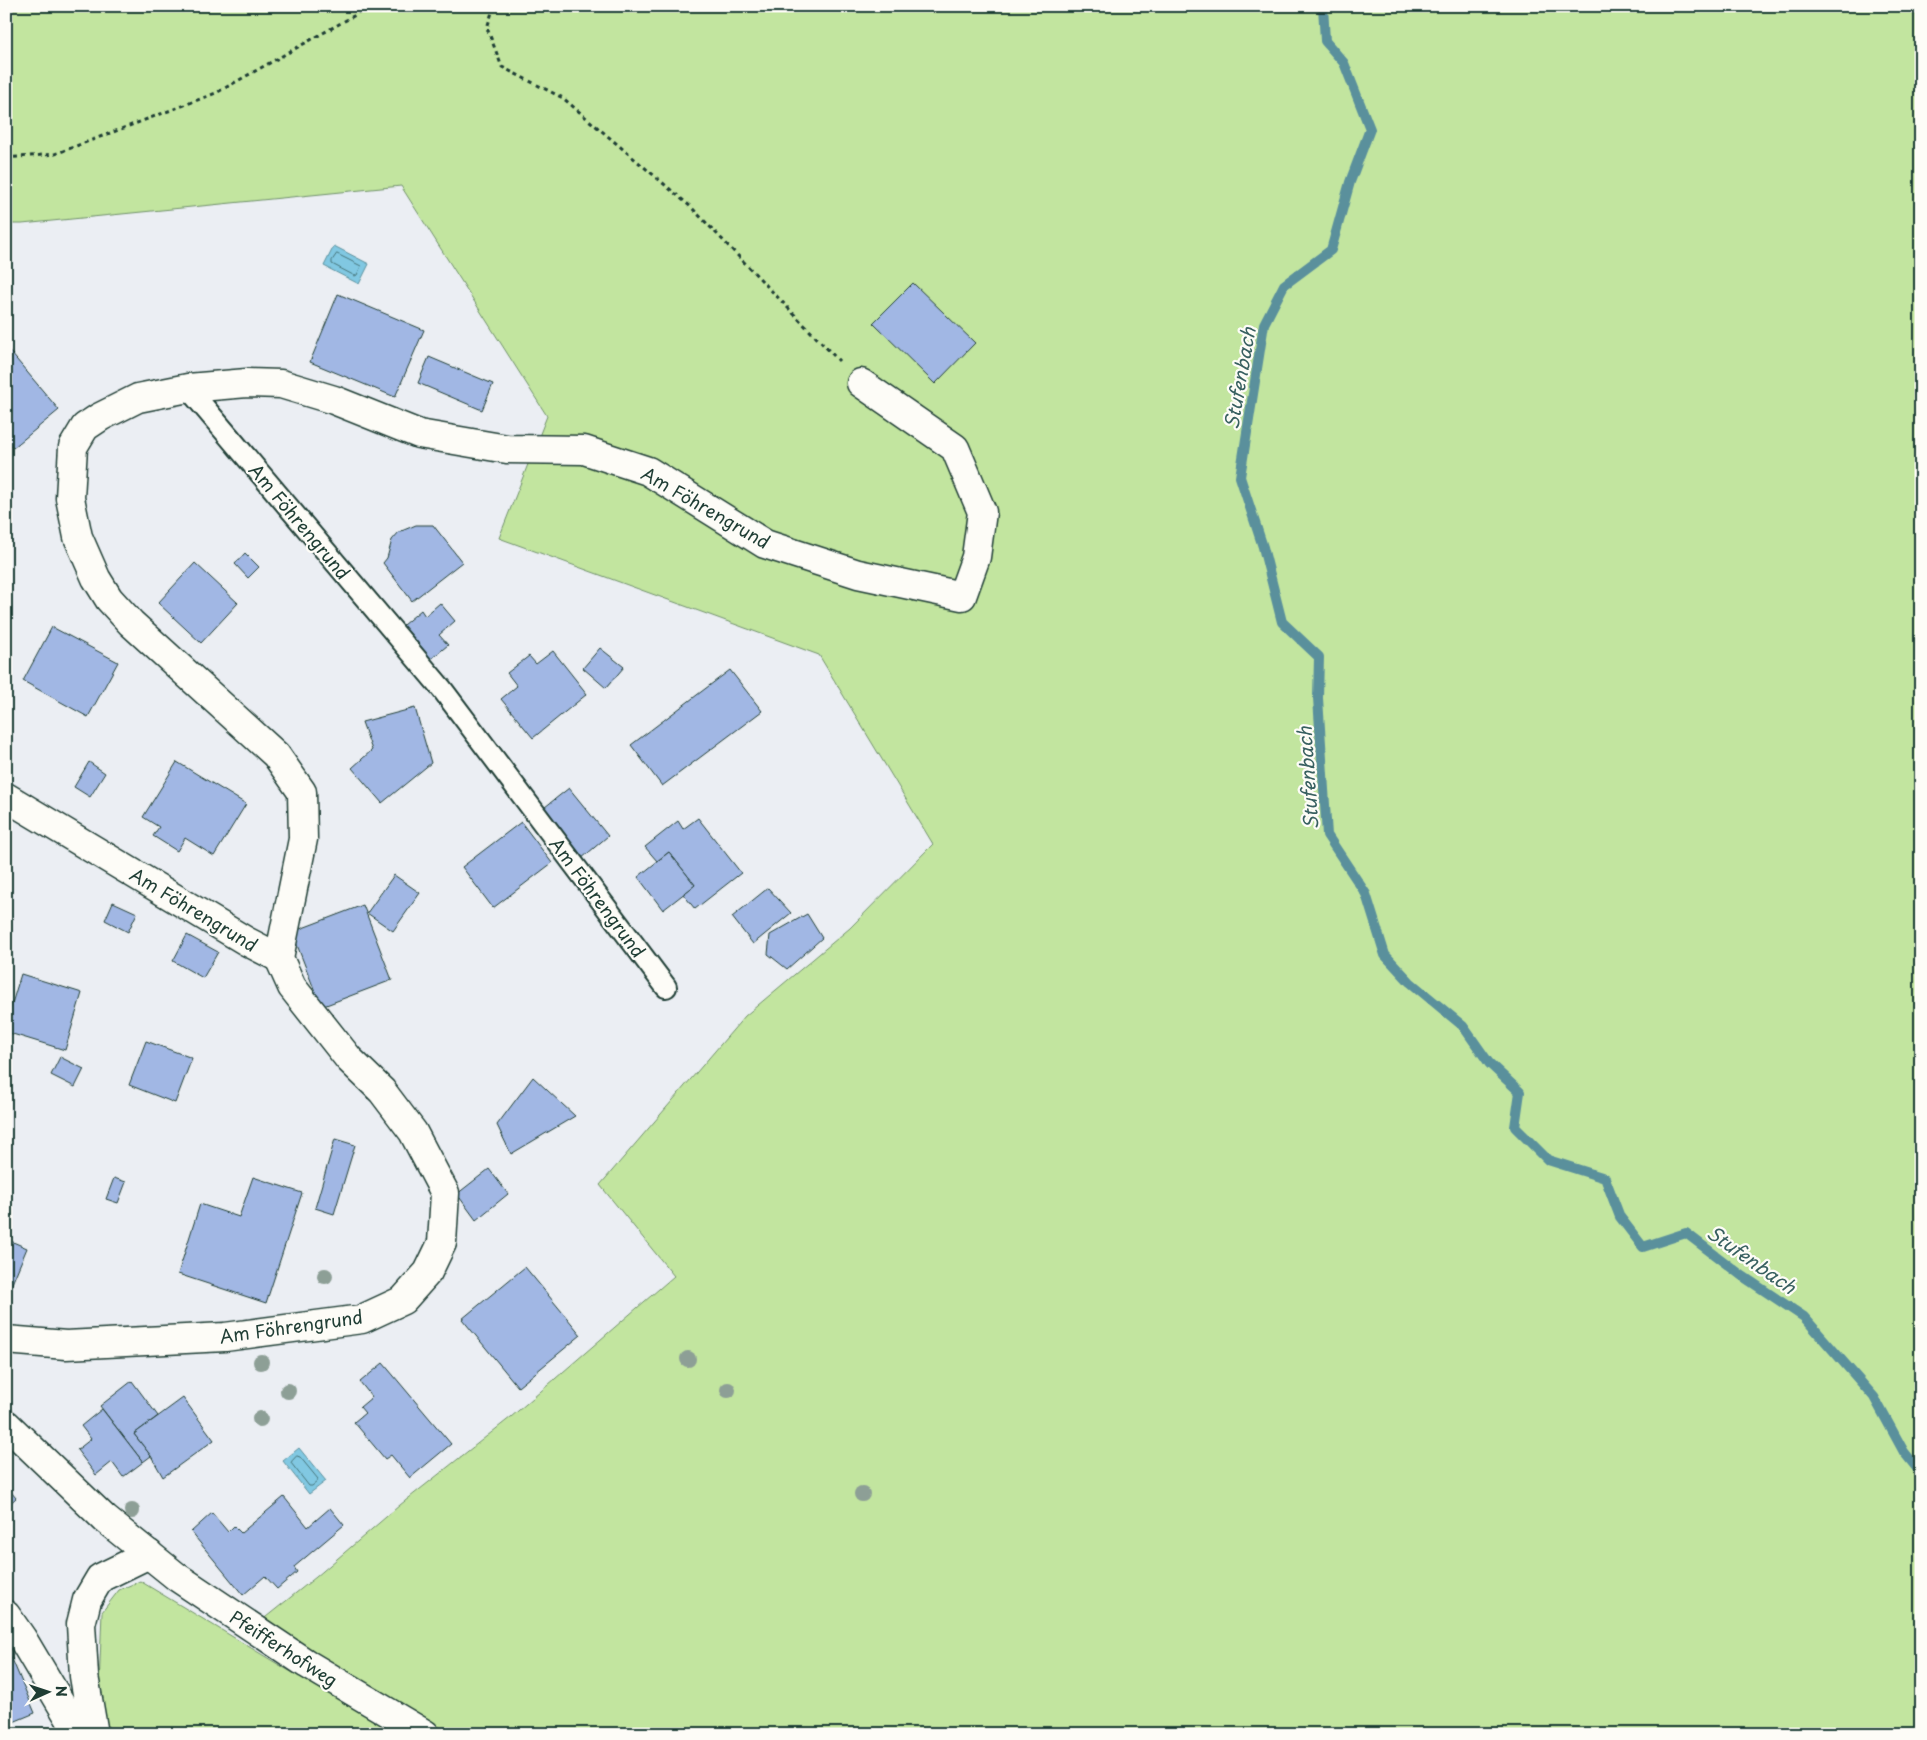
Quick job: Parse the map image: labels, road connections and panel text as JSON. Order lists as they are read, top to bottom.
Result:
{
  "streets": {
    "street": ["Am Föhrengrund", "Pfeifferhofweg"]
  },
  "water": ["Stufenbach"],
  "north": "right"
}
